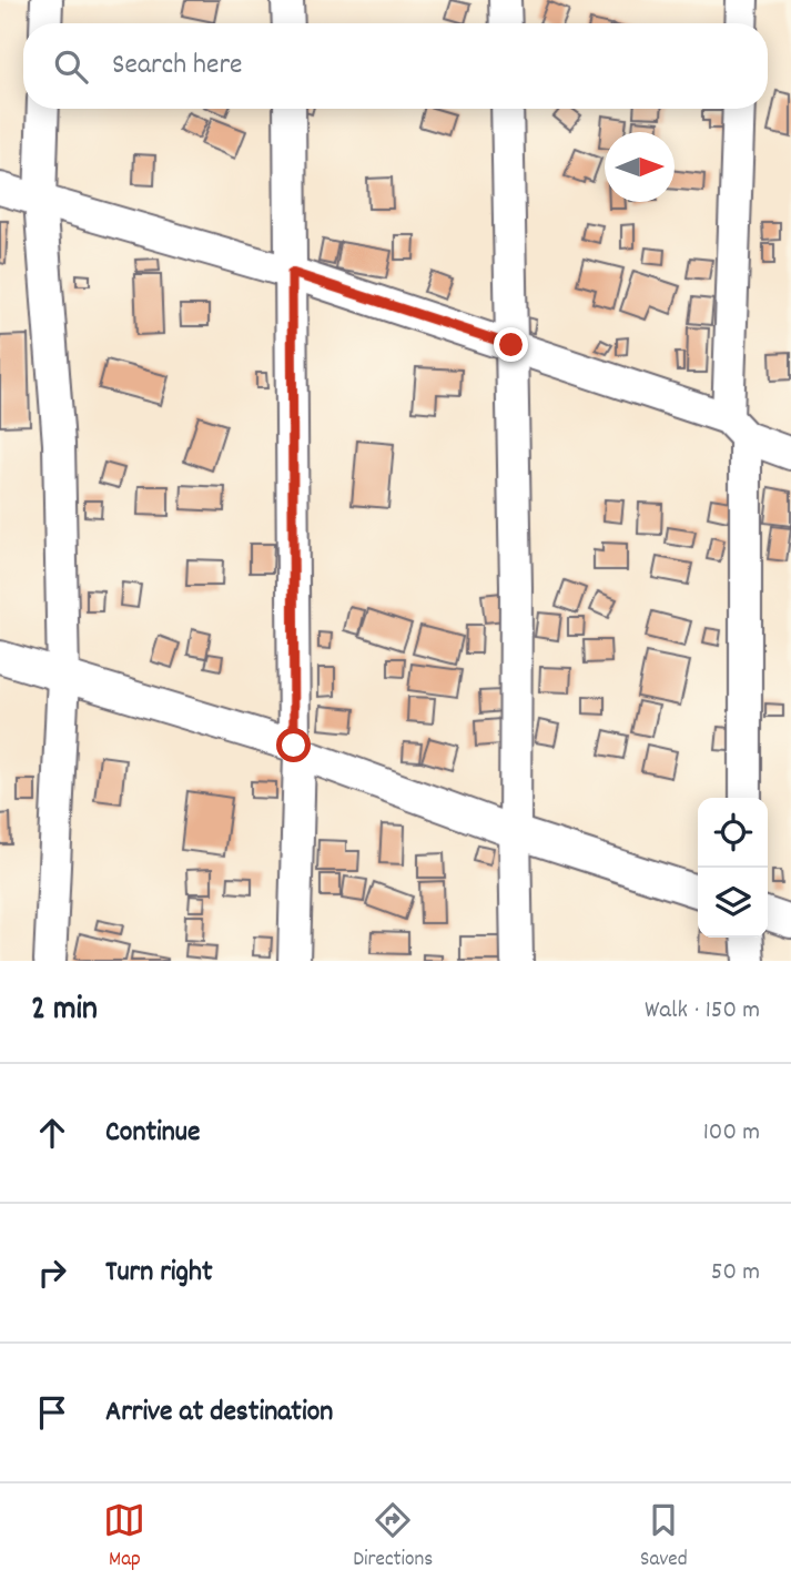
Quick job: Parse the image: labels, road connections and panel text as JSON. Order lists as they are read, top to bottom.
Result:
{
  "north": "right",
  "page": {
    "search": "Search here",
    "heading": ["2 min", "Walk · 150 m"],
    "list": [
      ["Continue", "100 m"],
      ["Turn right", "50 m"],
      "Arrive at destination"
    ],
    "nav": ["Map", "Directions", "Saved"]
  }
}
